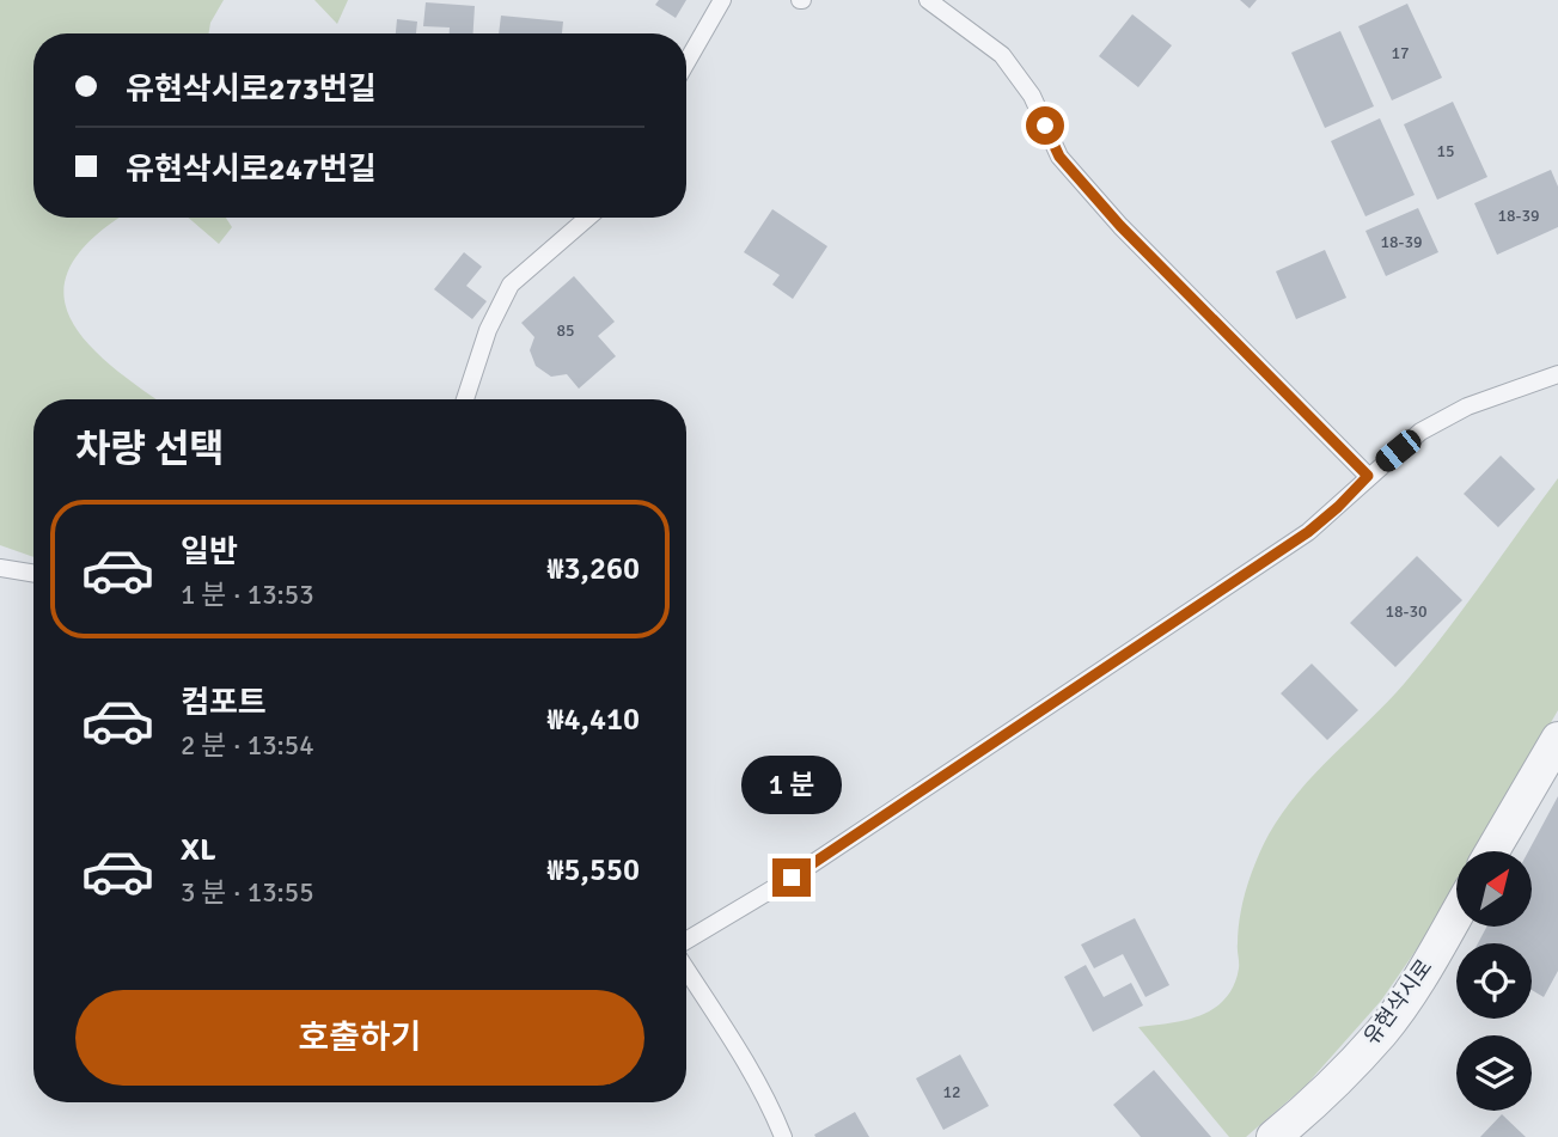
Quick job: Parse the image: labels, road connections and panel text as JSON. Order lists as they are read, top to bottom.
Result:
{
  "streets": {
    "street": ["유현삭시로"]
  },
  "house_numbers": [
    "17",
    "15",
    "18-39",
    "18-39",
    "85",
    "18-30",
    "12"
  ],
  "north": "top right",
  "page": {
    "banner": ["유현삭시로273번길", "유현삭시로247번길"],
    "heading": "차량 선택",
    "list": [
      {
        "name": "일반",
        "note": "1 분 · 13:53",
        "value": "₩3,260"
      },
      {
        "name": "컴포트",
        "note": "2 분 · 13:54",
        "value": "₩4,410"
      },
      {
        "name": "XL",
        "note": "3 분 · 13:55",
        "value": "₩5,550"
      }
    ],
    "bubble": "1 분",
    "buttons": "호출하기"
  }
}
